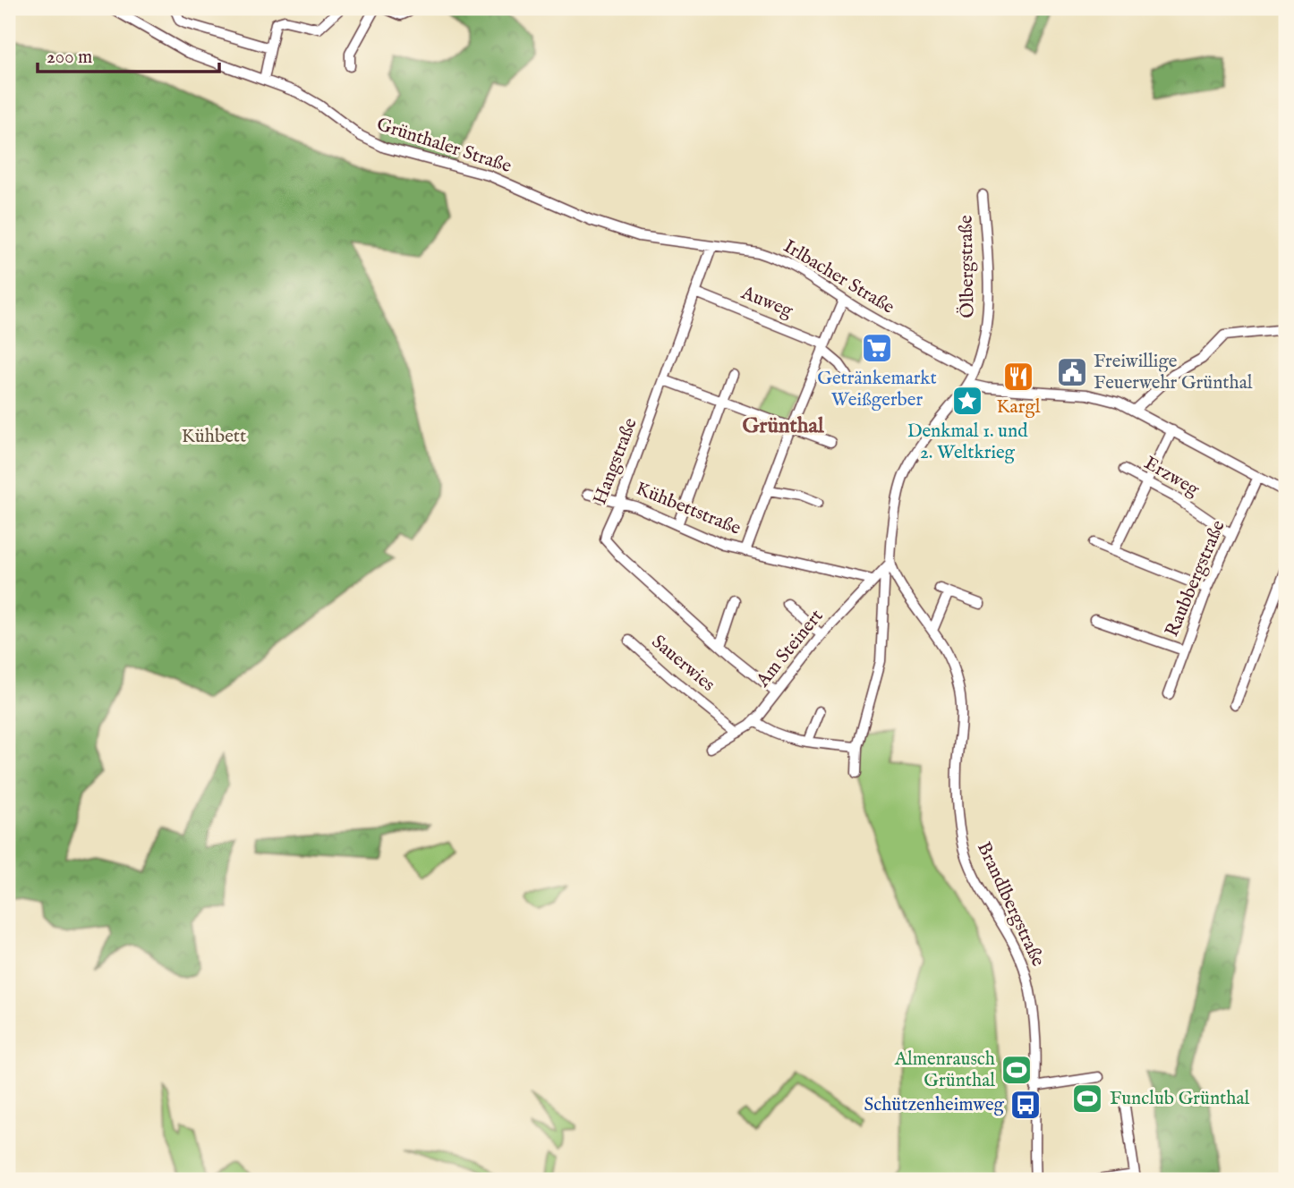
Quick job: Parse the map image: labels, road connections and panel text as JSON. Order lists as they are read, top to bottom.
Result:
{
  "streets": {
    "street": [
      "Grünthaler Straße",
      "Ölbergstraße",
      "Irlbacher Straße",
      "Auweg",
      "Hangstraße",
      "Erzweg",
      "Kühbettstraße",
      "Raubbergstraße",
      "Am Steinert",
      "Sauerwies",
      "Brandlbergstraße"
    ]
  },
  "crossings": [
    ["Grünthaler Straße", "Irlbacher Straße"],
    ["Ölbergstraße", "Irlbacher Straße"],
    ["Irlbacher Straße", "Hangstraße"],
    ["Auweg", "Hangstraße"],
    ["Hangstraße", "Kühbettstraße"],
    ["Hangstraße", "Am Steinert"],
    ["Erzweg", "Raubbergstraße"],
    ["Kühbettstraße", "Am Steinert"],
    ["Am Steinert", "Sauerwies"],
    ["Am Steinert", "Brandlbergstraße"]
  ],
  "districts": ["Grünthal"],
  "parks": ["Kühbett"],
  "places": {
    "supermarket": ["Getränkemarkt Weißgerber"],
    "public building": ["Freiwillige Feuerwehr Grünthal"],
    "restaurant": ["Kargl"],
    "place": ["Denkmal 1. und 2. Weltkrieg"],
    "sports": ["Almenrausch Grünthal", "Funclub Grünthal"],
    "bus stop": ["Schützenheimweg"]
  },
  "scale_bar": "200 m"
}
